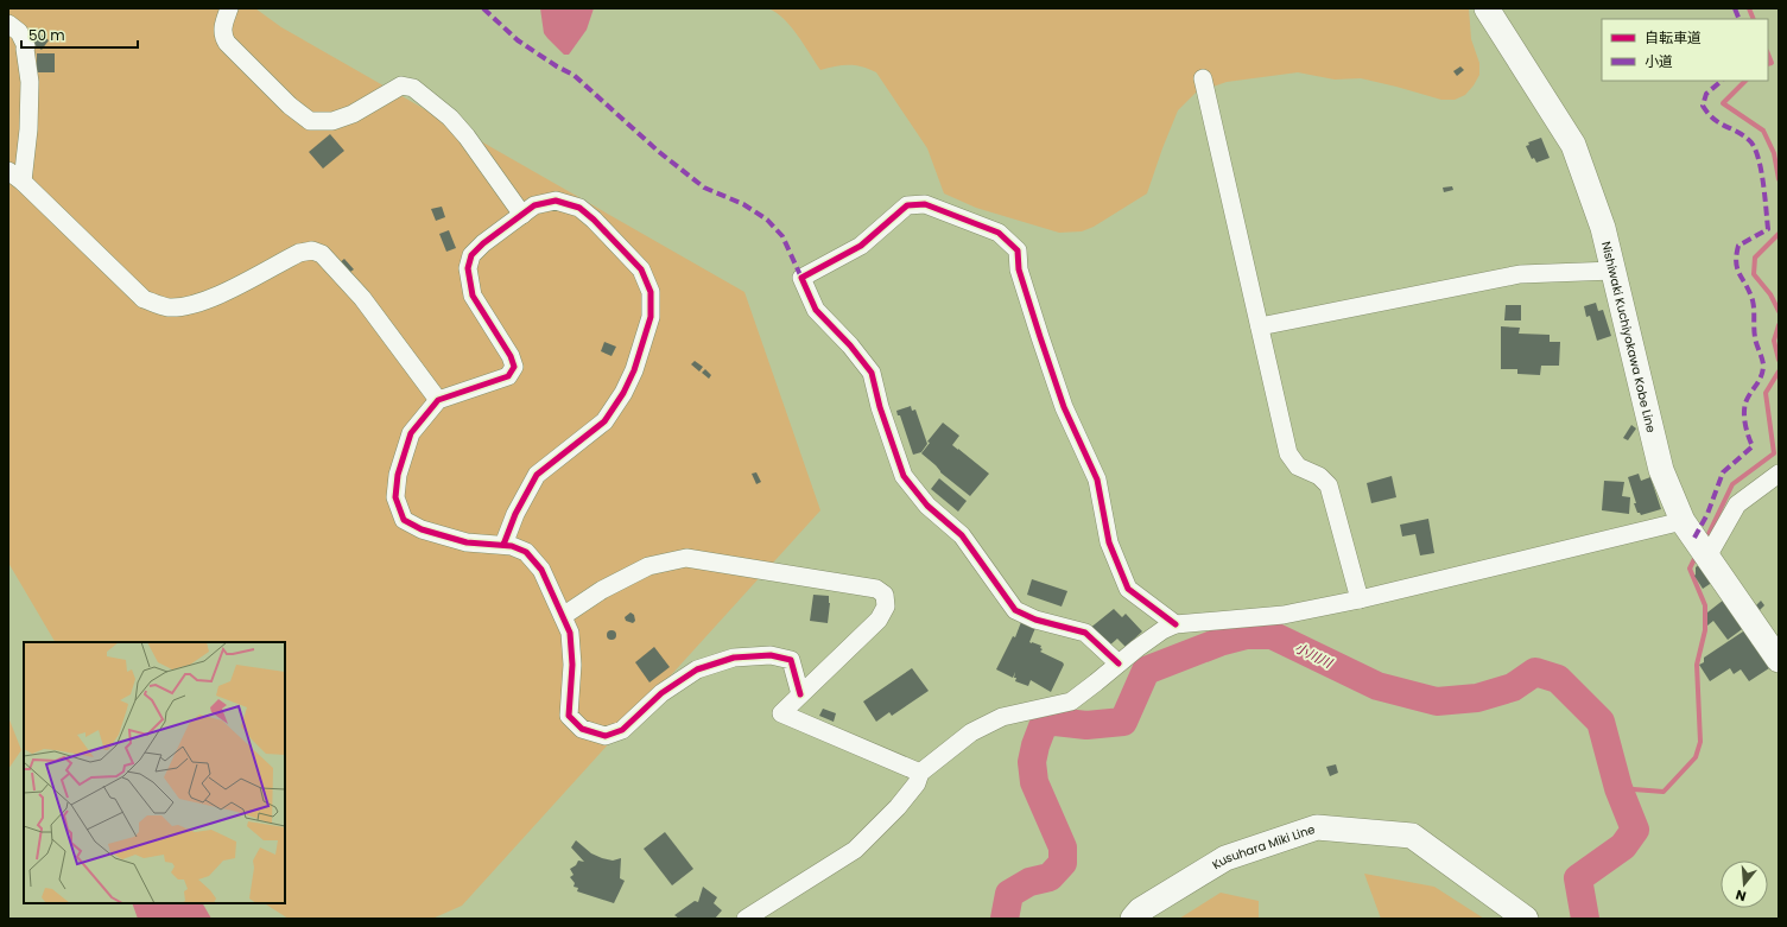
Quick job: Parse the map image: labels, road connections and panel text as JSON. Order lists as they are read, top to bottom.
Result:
{
  "streets": {
    "main road": ["Nishiwaki Kuchiyokawa Kobe Line", "Kusuhara Miki Line"]
  },
  "water": ["小川川"],
  "legend": ["自転車道", "小道"],
  "scale_bar": "50 m",
  "north": "bottom"
}
